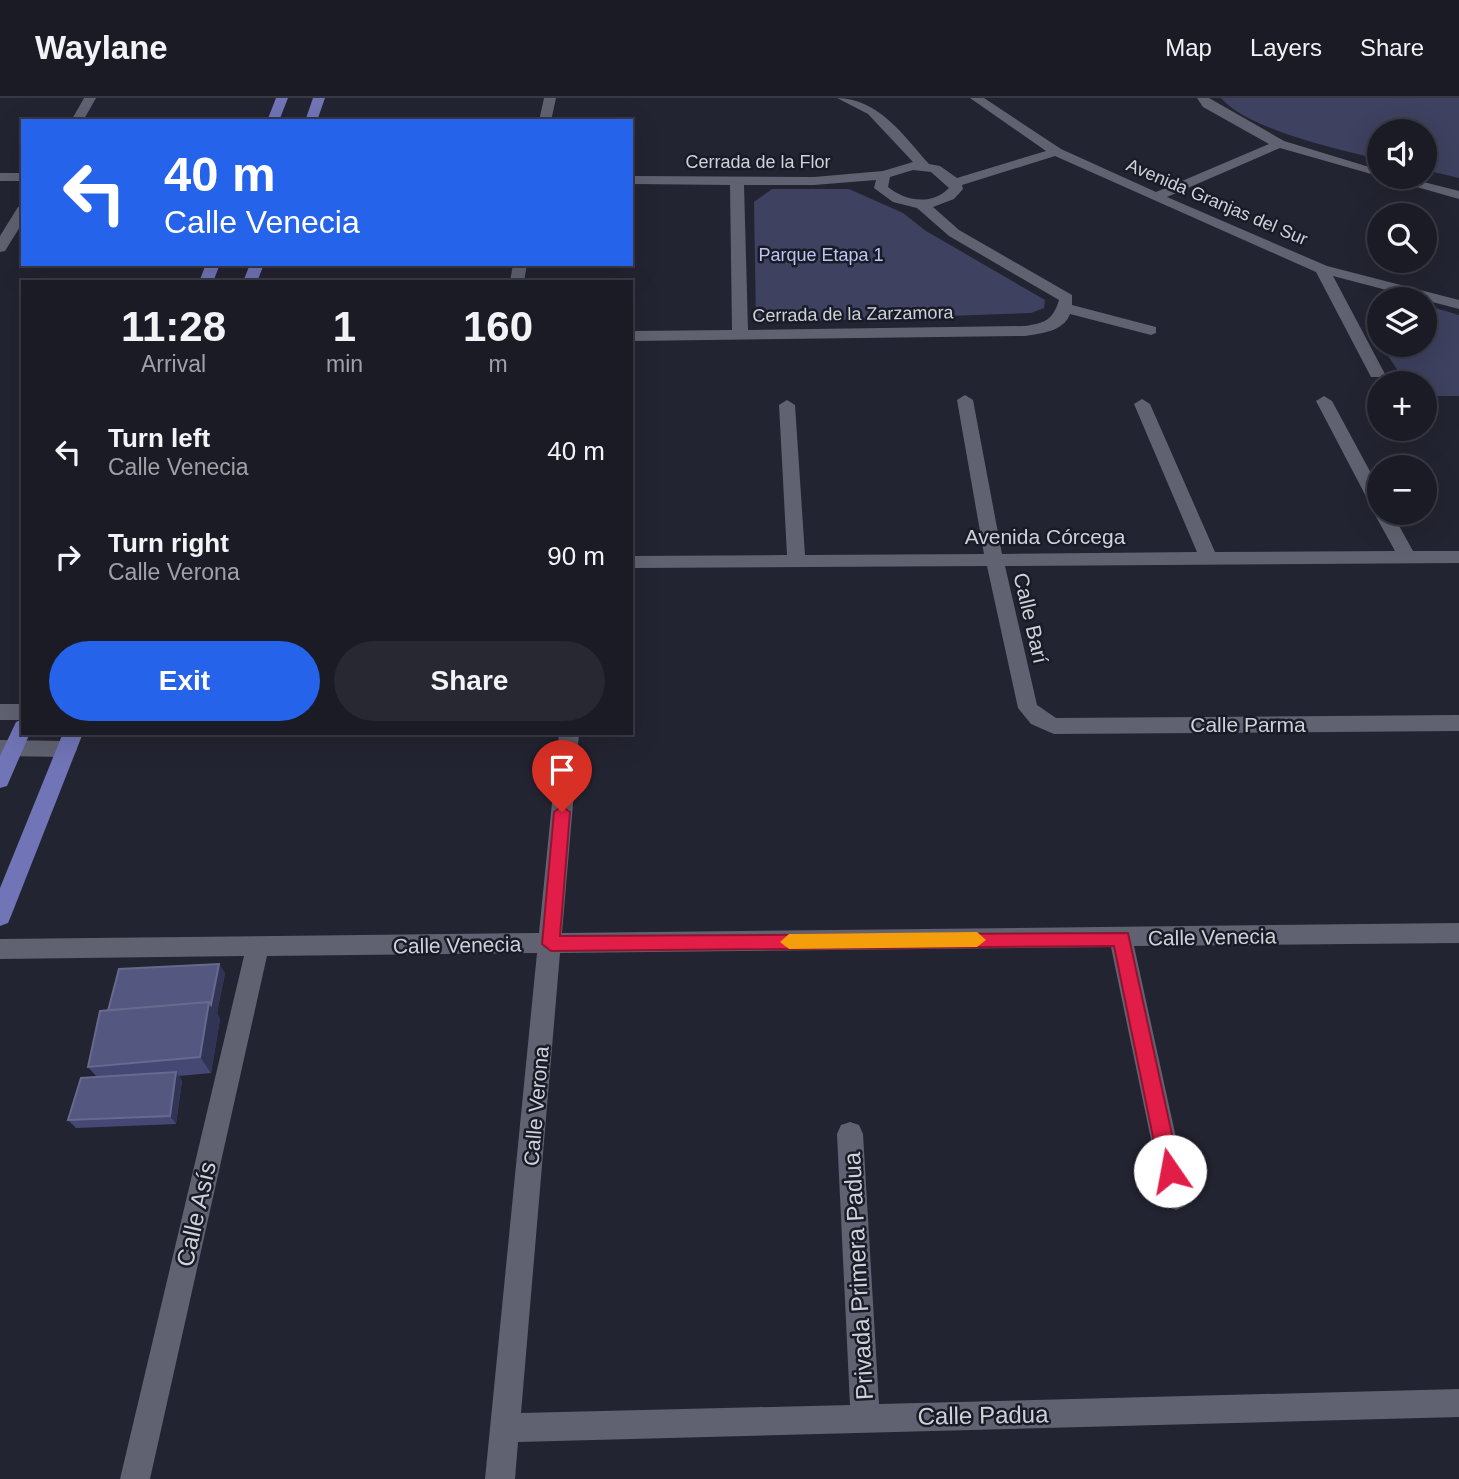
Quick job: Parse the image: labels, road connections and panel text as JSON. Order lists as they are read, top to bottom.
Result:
{
  "streets": {
    "street": [
      "Cerrada de la Flor",
      "Avenida Granjas del Sur",
      "Cerrada de la Zarzamora",
      "Avenida Córcega",
      "Calle Barí",
      "Calle Parma",
      "Calle Venecia",
      "Calle Verona",
      "Calle Asís",
      "Privada Primera Padua",
      "Calle Padua"
    ]
  },
  "crossings": [
    ["Avenida Córcega", "Calle Barí"],
    ["Calle Barí", "Calle Parma"],
    ["Calle Venecia", "Calle Verona"],
    ["Calle Venecia", "Calle Asís"],
    ["Calle Verona", "Calle Padua"],
    ["Privada Primera Padua", "Calle Padua"]
  ],
  "parks": ["Parque Etapa 1"],
  "page": {
    "header": "Waylane",
    "nav": ["Map", "Layers", "Share"],
    "map_buttons": ["+", "−"],
    "turn": ["40 m", "Calle Venecia"],
    "eta": [
      "11:28",
      "Arrival",
      "1",
      "min",
      "160",
      "m"
    ],
    "list": [
      {
        "name": "Turn left",
        "note": "Calle Venecia",
        "value": "40 m"
      },
      {
        "name": "Turn right",
        "note": "Calle Verona",
        "value": "90 m"
      }
    ],
    "buttons": ["Exit", "Share"]
  }
}
